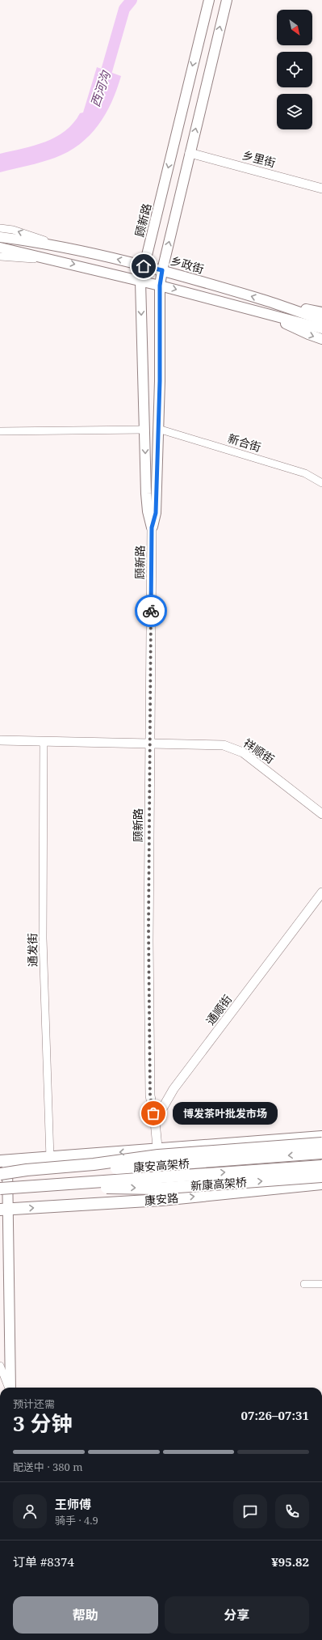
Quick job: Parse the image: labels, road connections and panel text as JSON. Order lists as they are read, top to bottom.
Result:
{
  "streets": {
    "highway": ["康安高架桥", "新康高架桥", "康安路"],
    "main road": ["顾新路", "乡政街"],
    "street": [
      "乡里街",
      "新合街",
      "祥顺街",
      "通发街",
      "通顺街"
    ]
  },
  "crossings": [
    ["乡里街", "顾新路"],
    ["顾新路", "乡政街"],
    ["顾新路", "新合街"],
    ["顾新路", "祥顺街"],
    ["顾新路", "通顺街"],
    ["祥顺街", "通发街"]
  ],
  "water": ["西河沟"],
  "places": ["博发茶叶批发市场"],
  "north": "bottom right",
  "page": {
    "bubble": "博发茶叶批发市场",
    "heading": ["3 分钟", "预计还需", "07:26–07:31"],
    "panel": [
      "王师傅",
      "骑手 · 4.9",
      "订单 #8374",
      "¥95.82"
    ],
    "bar": "配送中 · 380 m",
    "buttons": ["帮助", "分享"]
  }
}
